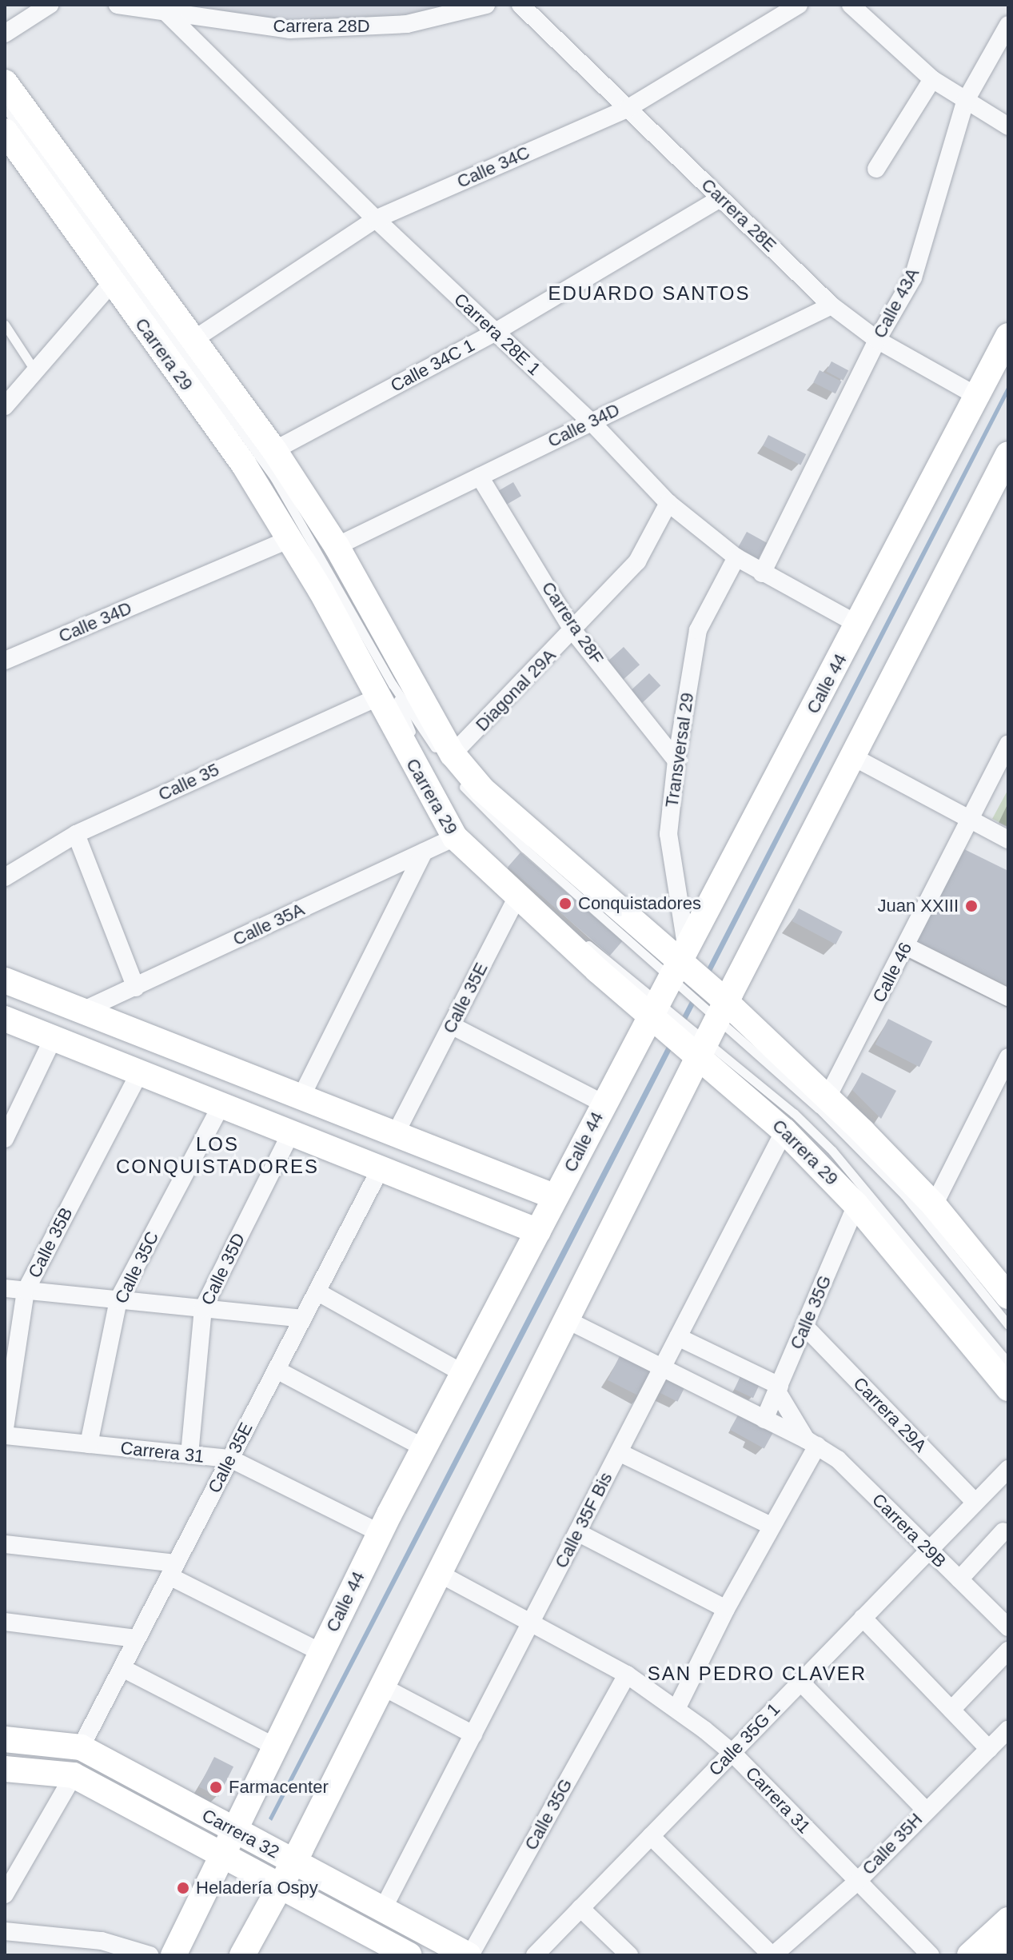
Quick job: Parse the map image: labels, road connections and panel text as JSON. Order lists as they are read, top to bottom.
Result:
{
  "streets": {
    "main road": ["Carrera 29", "Calle 44", "Carrera 32"],
    "street": [
      "Carrera 28D",
      "Calle 34C",
      "Carrera 28E",
      "Calle 43A",
      "Carrera 28E 1",
      "Calle 34C 1",
      "Calle 34D",
      "Carrera 28F",
      "Diagonal 29A",
      "Transversal 29",
      "Calle 35",
      "Calle 35A",
      "Calle 46",
      "Calle 35E",
      "Calle 35B",
      "Calle 35C",
      "Calle 35D",
      "Calle 35G",
      "Carrera 29A",
      "Carrera 31",
      "Calle 35F Bis",
      "Carrera 29B",
      "Calle 35G 1",
      "Calle 35H"
    ]
  },
  "crossings": [
    ["Carrera 28D", "Carrera 28E 1"],
    ["Calle 34C", "Carrera 28E"],
    ["Calle 34C", "Carrera 28E 1"],
    ["Calle 34C", "Carrera 29"],
    ["Carrera 28E", "Calle 43A"],
    ["Carrera 28E", "Calle 34C 1"],
    ["Carrera 28E", "Calle 34D"],
    ["Carrera 28E", "Calle 44"],
    ["Calle 43A", "Carrera 28E 1"],
    ["Carrera 28E 1", "Calle 34C 1"],
    ["Carrera 28E 1", "Calle 34D"],
    ["Carrera 28E 1", "Calle 44"],
    ["Carrera 28E 1", "Diagonal 29A"],
    ["Carrera 28E 1", "Transversal 29"],
    ["Carrera 29", "Calle 34C 1"],
    ["Carrera 29", "Calle 34D"],
    ["Carrera 29", "Calle 44"],
    ["Carrera 29", "Diagonal 29A"],
    ["Carrera 29", "Transversal 29"],
    ["Carrera 29", "Calle 35"],
    ["Carrera 29", "Calle 35A"],
    ["Carrera 29", "Calle 46"],
    ["Carrera 29", "Calle 35E"],
    ["Carrera 29", "Calle 35G"],
    ["Carrera 29", "Calle 35F Bis"],
    ["Calle 34D", "Carrera 28F"],
    ["Carrera 28F", "Diagonal 29A"],
    ["Carrera 28F", "Transversal 29"],
    ["Calle 44", "Transversal 29"],
    ["Calle 44", "Carrera 31"],
    ["Calle 44", "Carrera 32"],
    ["Calle 35E", "Carrera 31"],
    ["Calle 35E", "Carrera 32"],
    ["Calle 35C", "Carrera 31"],
    ["Calle 35D", "Carrera 31"],
    ["Calle 35G", "Carrera 29A"],
    ["Calle 35G", "Carrera 31"],
    ["Calle 35G", "Carrera 29B"],
    ["Calle 35G", "Carrera 32"],
    ["Carrera 29A", "Calle 35G 1"],
    ["Carrera 31", "Calle 35F Bis"],
    ["Carrera 31", "Calle 35G 1"],
    ["Carrera 31", "Calle 35H"],
    ["Calle 35F Bis", "Carrera 29B"],
    ["Calle 35F Bis", "Carrera 32"],
    ["Carrera 29B", "Calle 35G 1"]
  ],
  "districts": ["EDUARDO SANTOS", "LOS CONQUISTADORES", "SAN PEDRO CLAVER"],
  "places": [
    "Conquistadores",
    "Juan XXIII",
    "Farmacenter",
    "Heladería Ospy"
  ]
}
